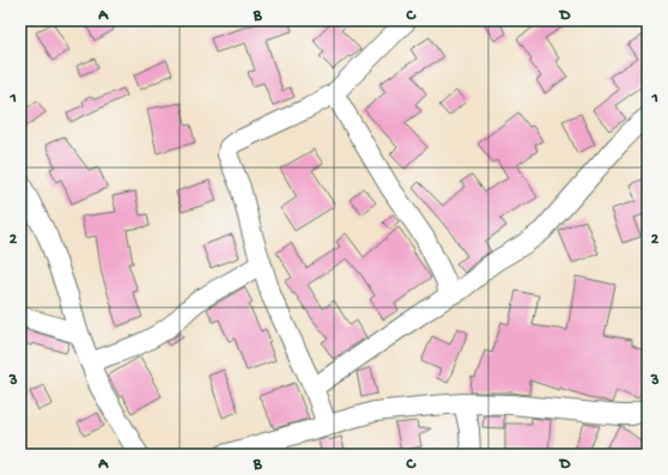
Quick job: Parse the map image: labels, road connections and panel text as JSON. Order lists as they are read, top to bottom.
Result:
{
  "grid": {
    "columns": [
      "A",
      "B",
      "C",
      "D"
    ],
    "rows": ["1", "2", "3"]
  }
}
